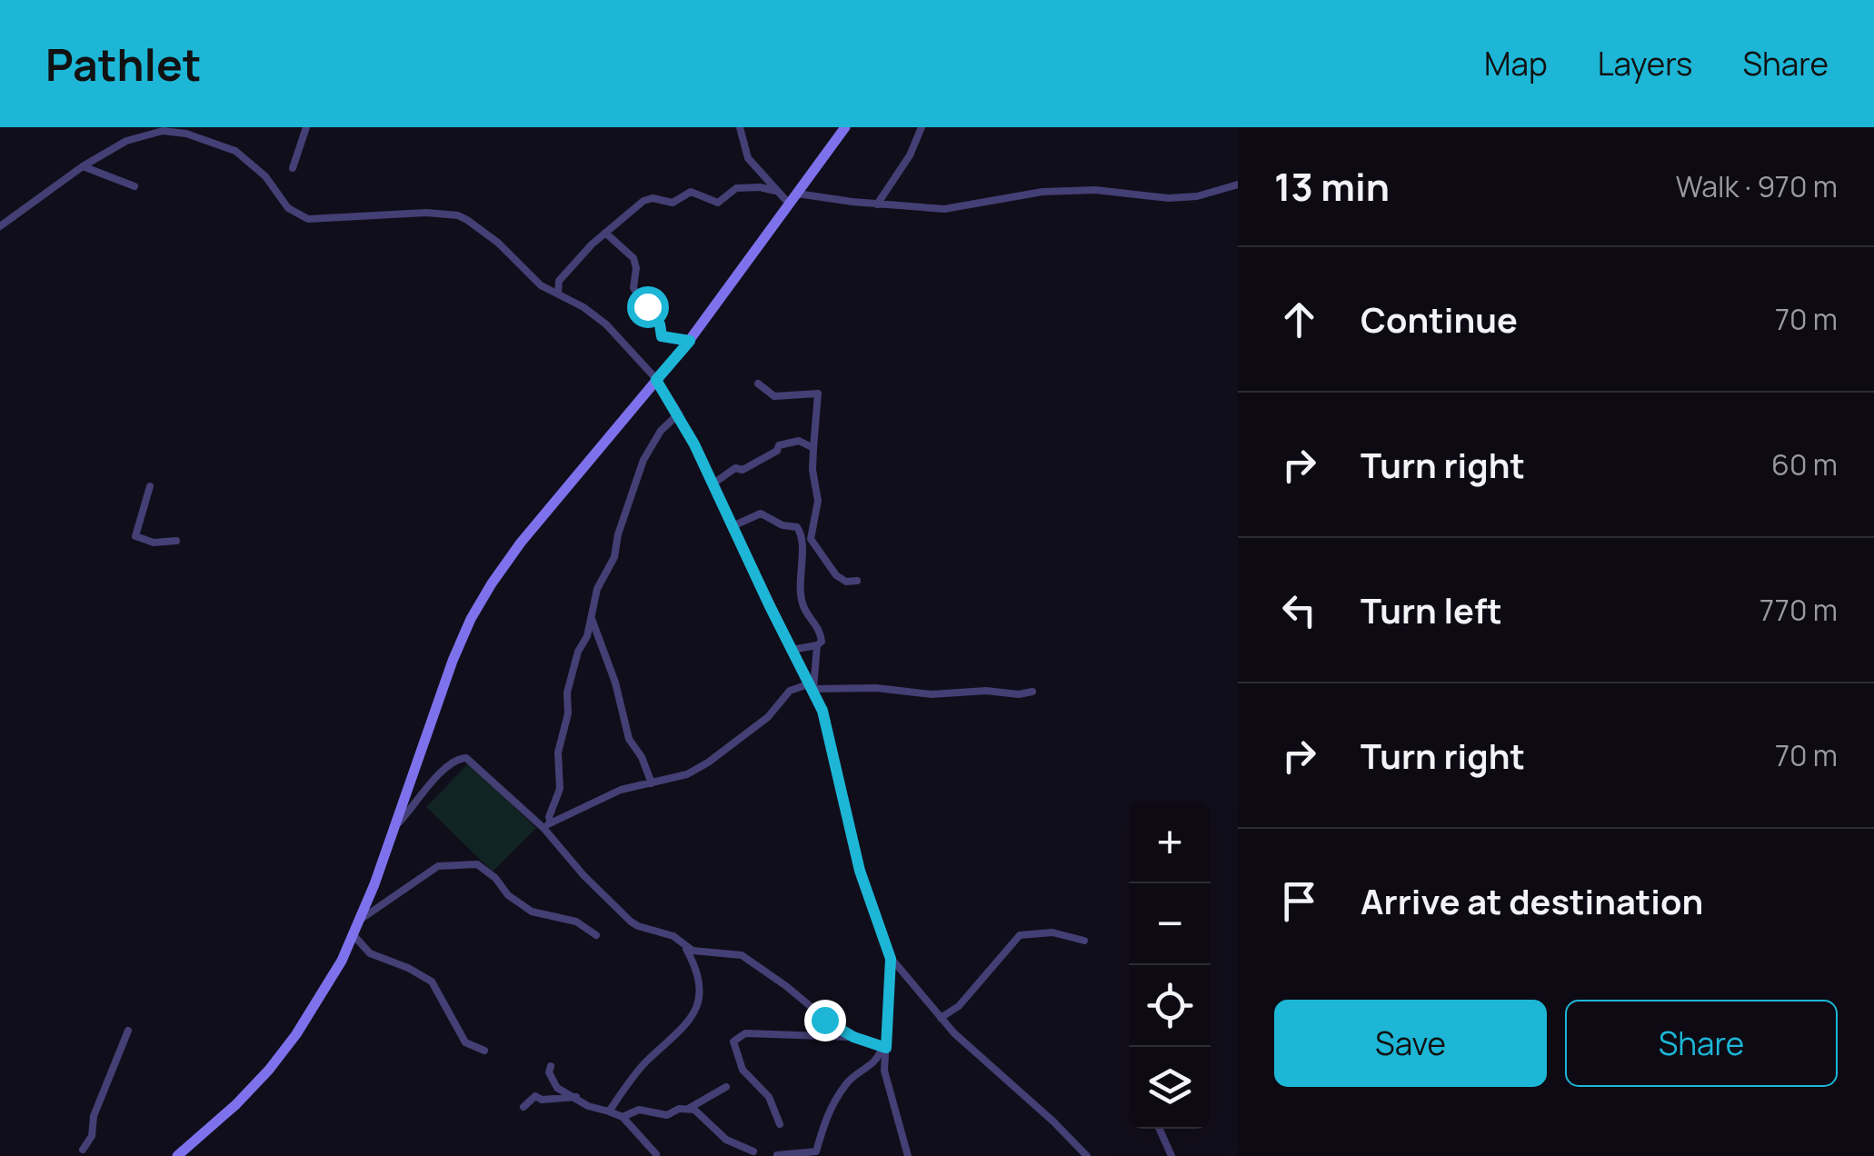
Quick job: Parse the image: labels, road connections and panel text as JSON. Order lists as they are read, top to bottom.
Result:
{
  "page": {
    "header": "Pathlet",
    "nav": ["Map", "Layers", "Share"],
    "heading": ["13 min", "Walk · 970 m"],
    "list": [
      ["Continue", "70 m"],
      ["Turn right", "60 m"],
      ["Turn left", "770 m"],
      ["Turn right", "70 m"],
      "Arrive at destination"
    ],
    "map_buttons": ["+", "−"],
    "buttons": ["Save", "Share"]
  }
}
